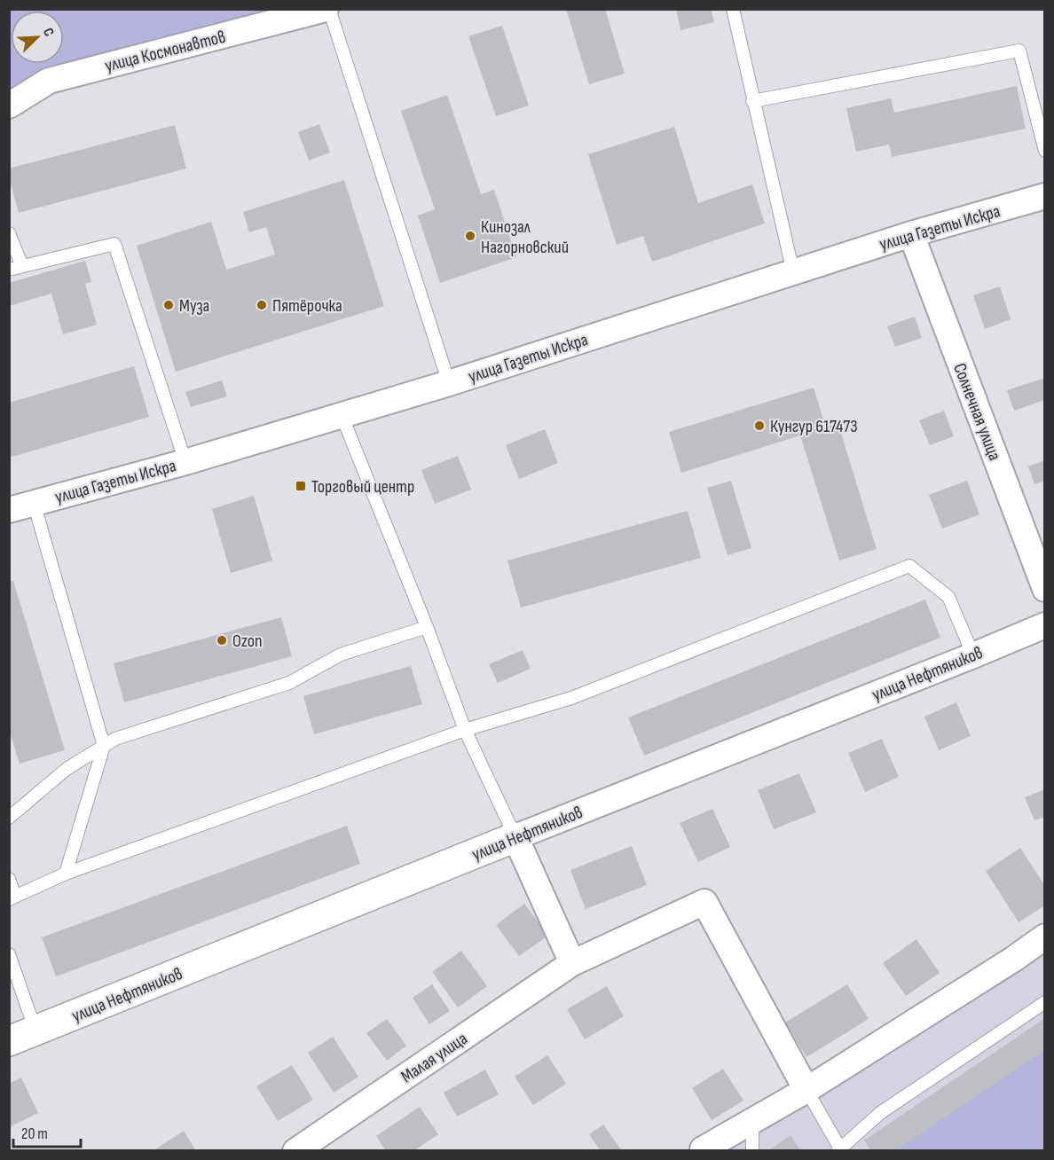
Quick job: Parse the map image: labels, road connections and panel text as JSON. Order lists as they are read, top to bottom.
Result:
{
  "streets": {
    "street": [
      "улица Космонавтов",
      "улица Газеты Искра",
      "Солнечная улица",
      "улица Нефтяников",
      "Малая улица"
    ]
  },
  "crossings": [
    ["улица Газеты Искра", "Солнечная улица"]
  ],
  "places": {
    "other": [
      "Кинозал Нагорновский",
      "Муза",
      "Пятёрочка",
      "Кунгур 617473",
      "Ozon"
    ],
    "transit": ["Торговый центр"]
  },
  "scale_bar": "20 m",
  "north": "top right"
}
